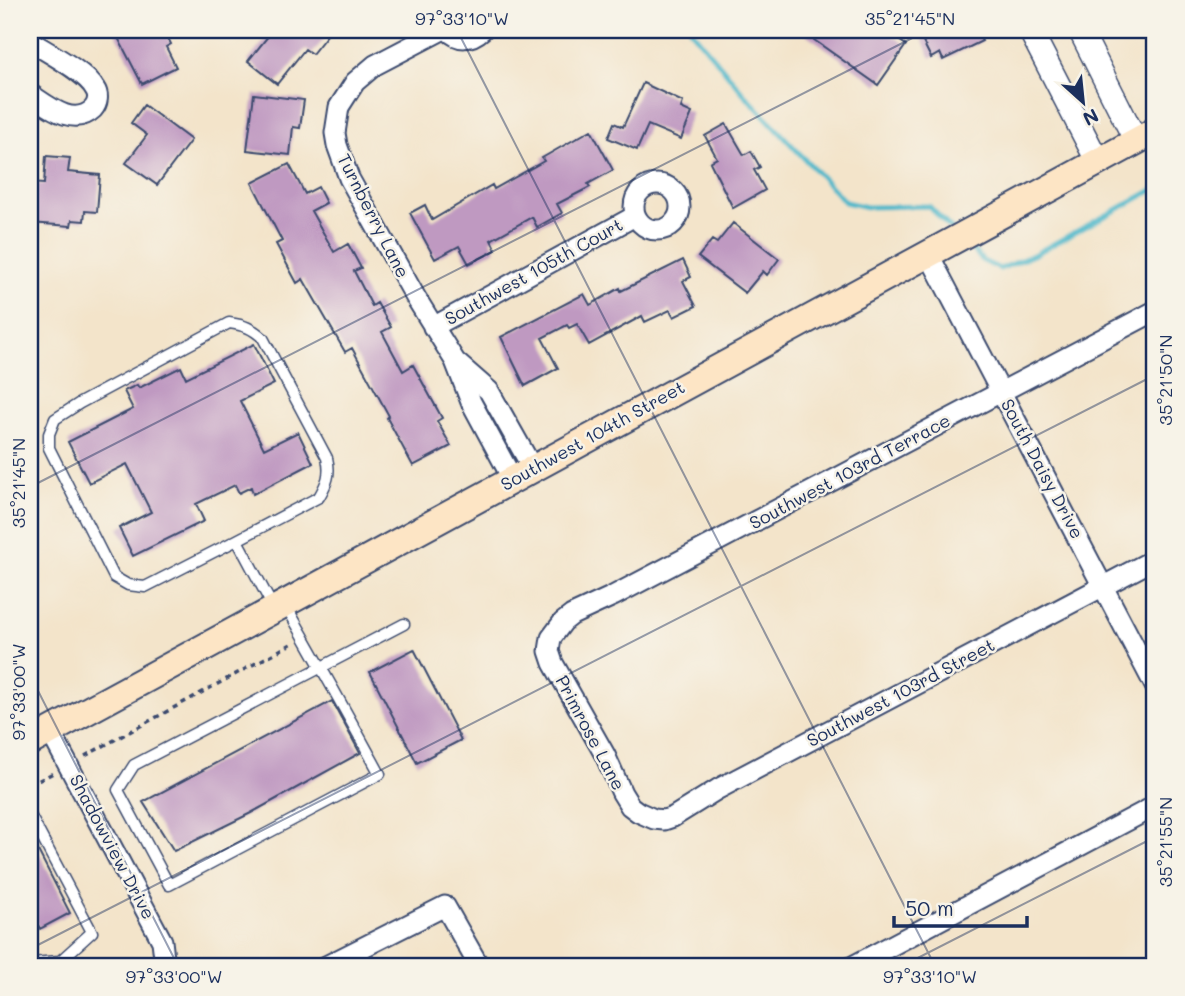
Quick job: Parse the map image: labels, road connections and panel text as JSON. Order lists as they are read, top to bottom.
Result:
{
  "streets": {
    "main road": ["Southwest 104th Street"],
    "street": [
      "Turnberry Lane",
      "Southwest 105th Court",
      "South Daisy Drive",
      "Southwest 103rd Terrace",
      "Southwest 103rd Street",
      "Primrose Lane",
      "Shadowview Drive"
    ]
  },
  "crossings": [
    ["Turnberry Lane", "Southwest 105th Court"],
    ["Turnberry Lane", "Southwest 104th Street"],
    ["Southwest 104th Street", "South Daisy Drive"],
    ["Southwest 104th Street", "Shadowview Drive"],
    ["South Daisy Drive", "Southwest 103rd Terrace"],
    ["South Daisy Drive", "Southwest 103rd Street"],
    ["Southwest 103rd Terrace", "Primrose Lane"],
    ["Southwest 103rd Street", "Primrose Lane"]
  ],
  "scale_bar": "50 m",
  "north": "bottom right",
  "coordinates": [
    "97°33'10\"W",
    "35°21'45\"N",
    "35°21'50\"N",
    "97°33'00\"W",
    "35°21'55\"N"
  ]
}
